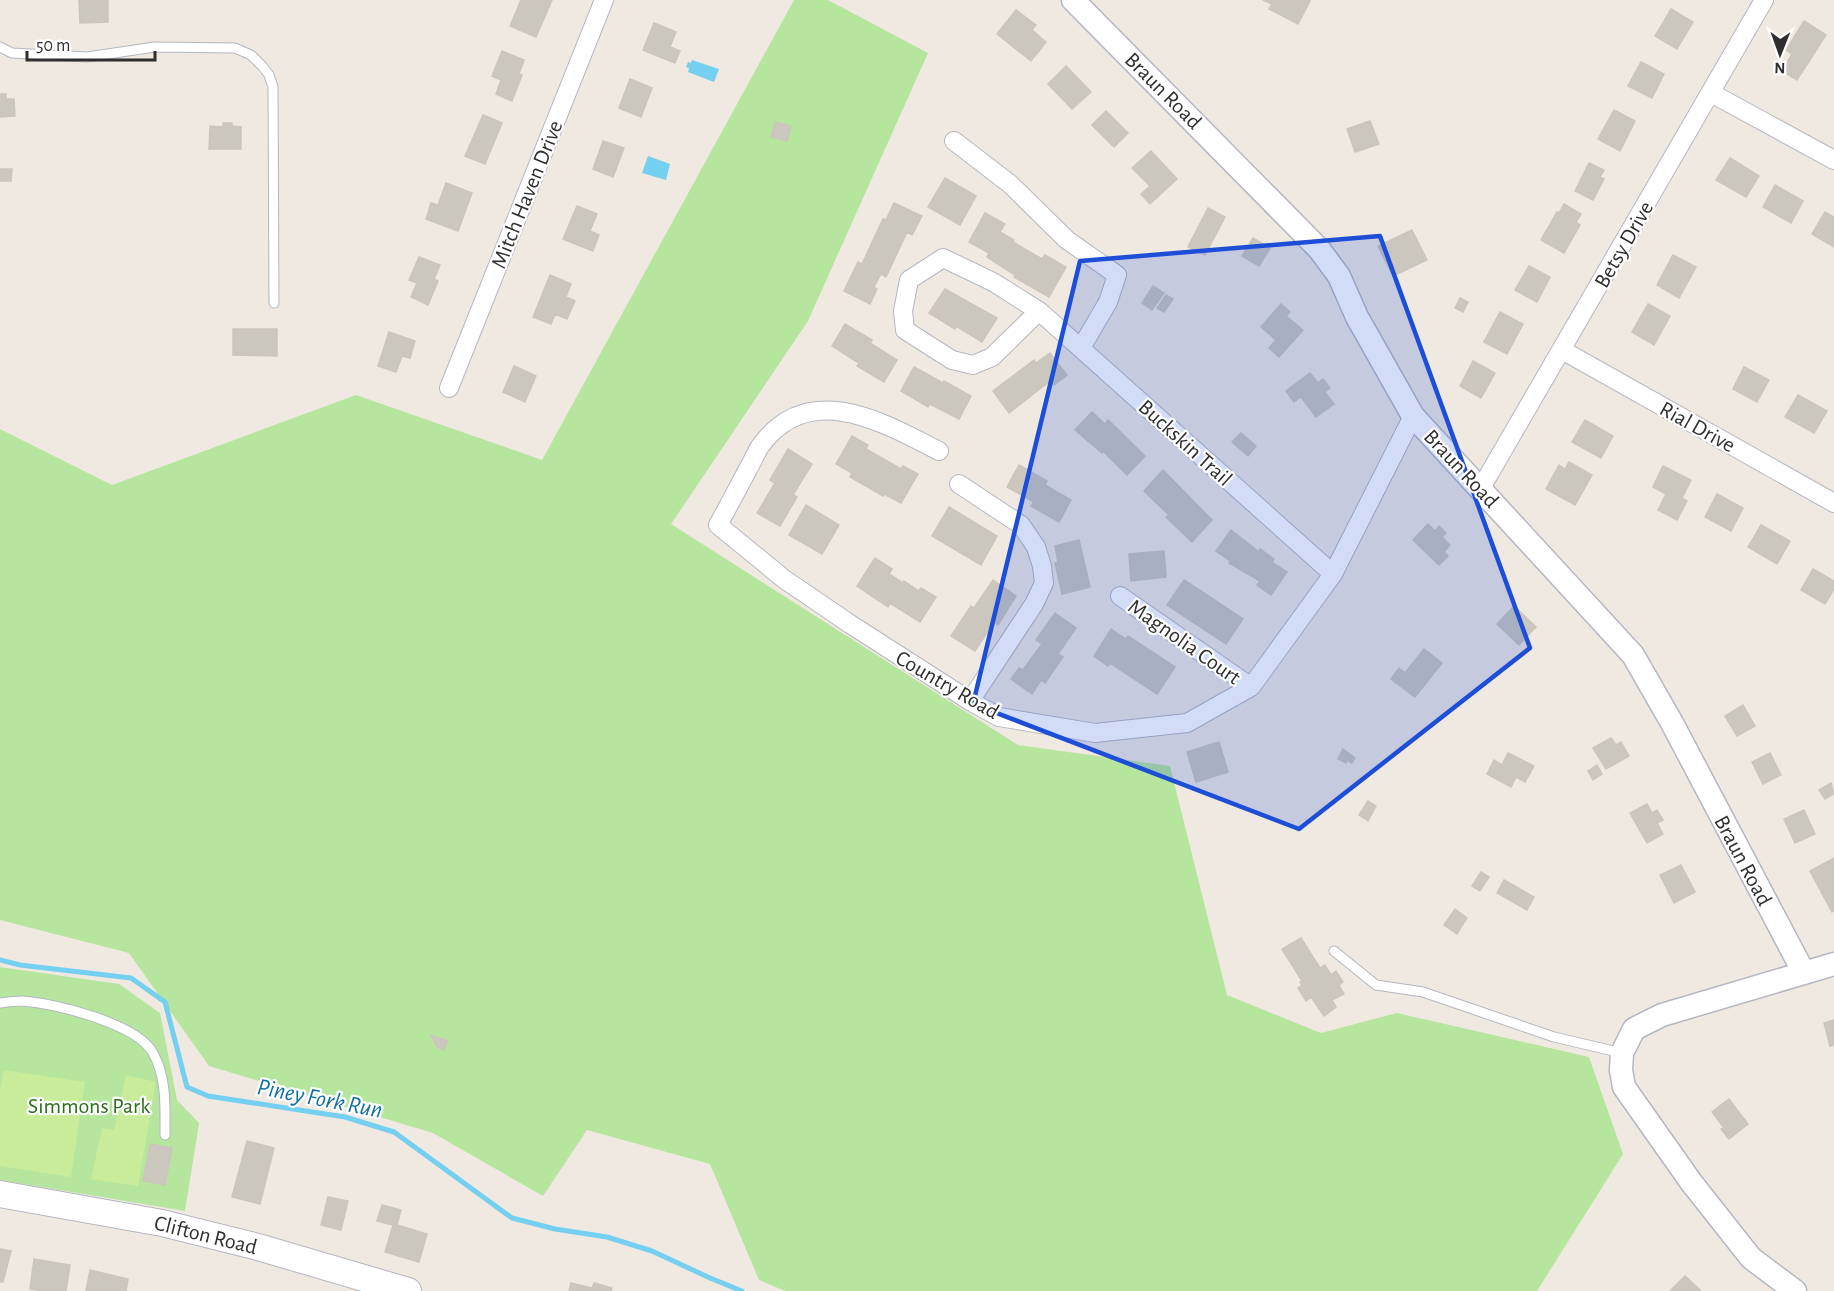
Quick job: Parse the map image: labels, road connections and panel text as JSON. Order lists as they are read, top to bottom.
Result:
{
  "streets": {
    "main road": ["Clifton Road"],
    "street": [
      "Braun Road",
      "Mitch Haven Drive",
      "Betsy Drive",
      "Rial Drive",
      "Buckskin Trail",
      "Magnolia Court",
      "Country Road"
    ]
  },
  "crossings": [
    ["Braun Road", "Betsy Drive"],
    ["Braun Road", "Country Road"],
    ["Betsy Drive", "Rial Drive"],
    ["Buckskin Trail", "Country Road"],
    ["Magnolia Court", "Country Road"]
  ],
  "water": ["Piney Fork Run"],
  "parks": ["Simmons Park"],
  "scale_bar": "50 m",
  "north": "bottom"
}
